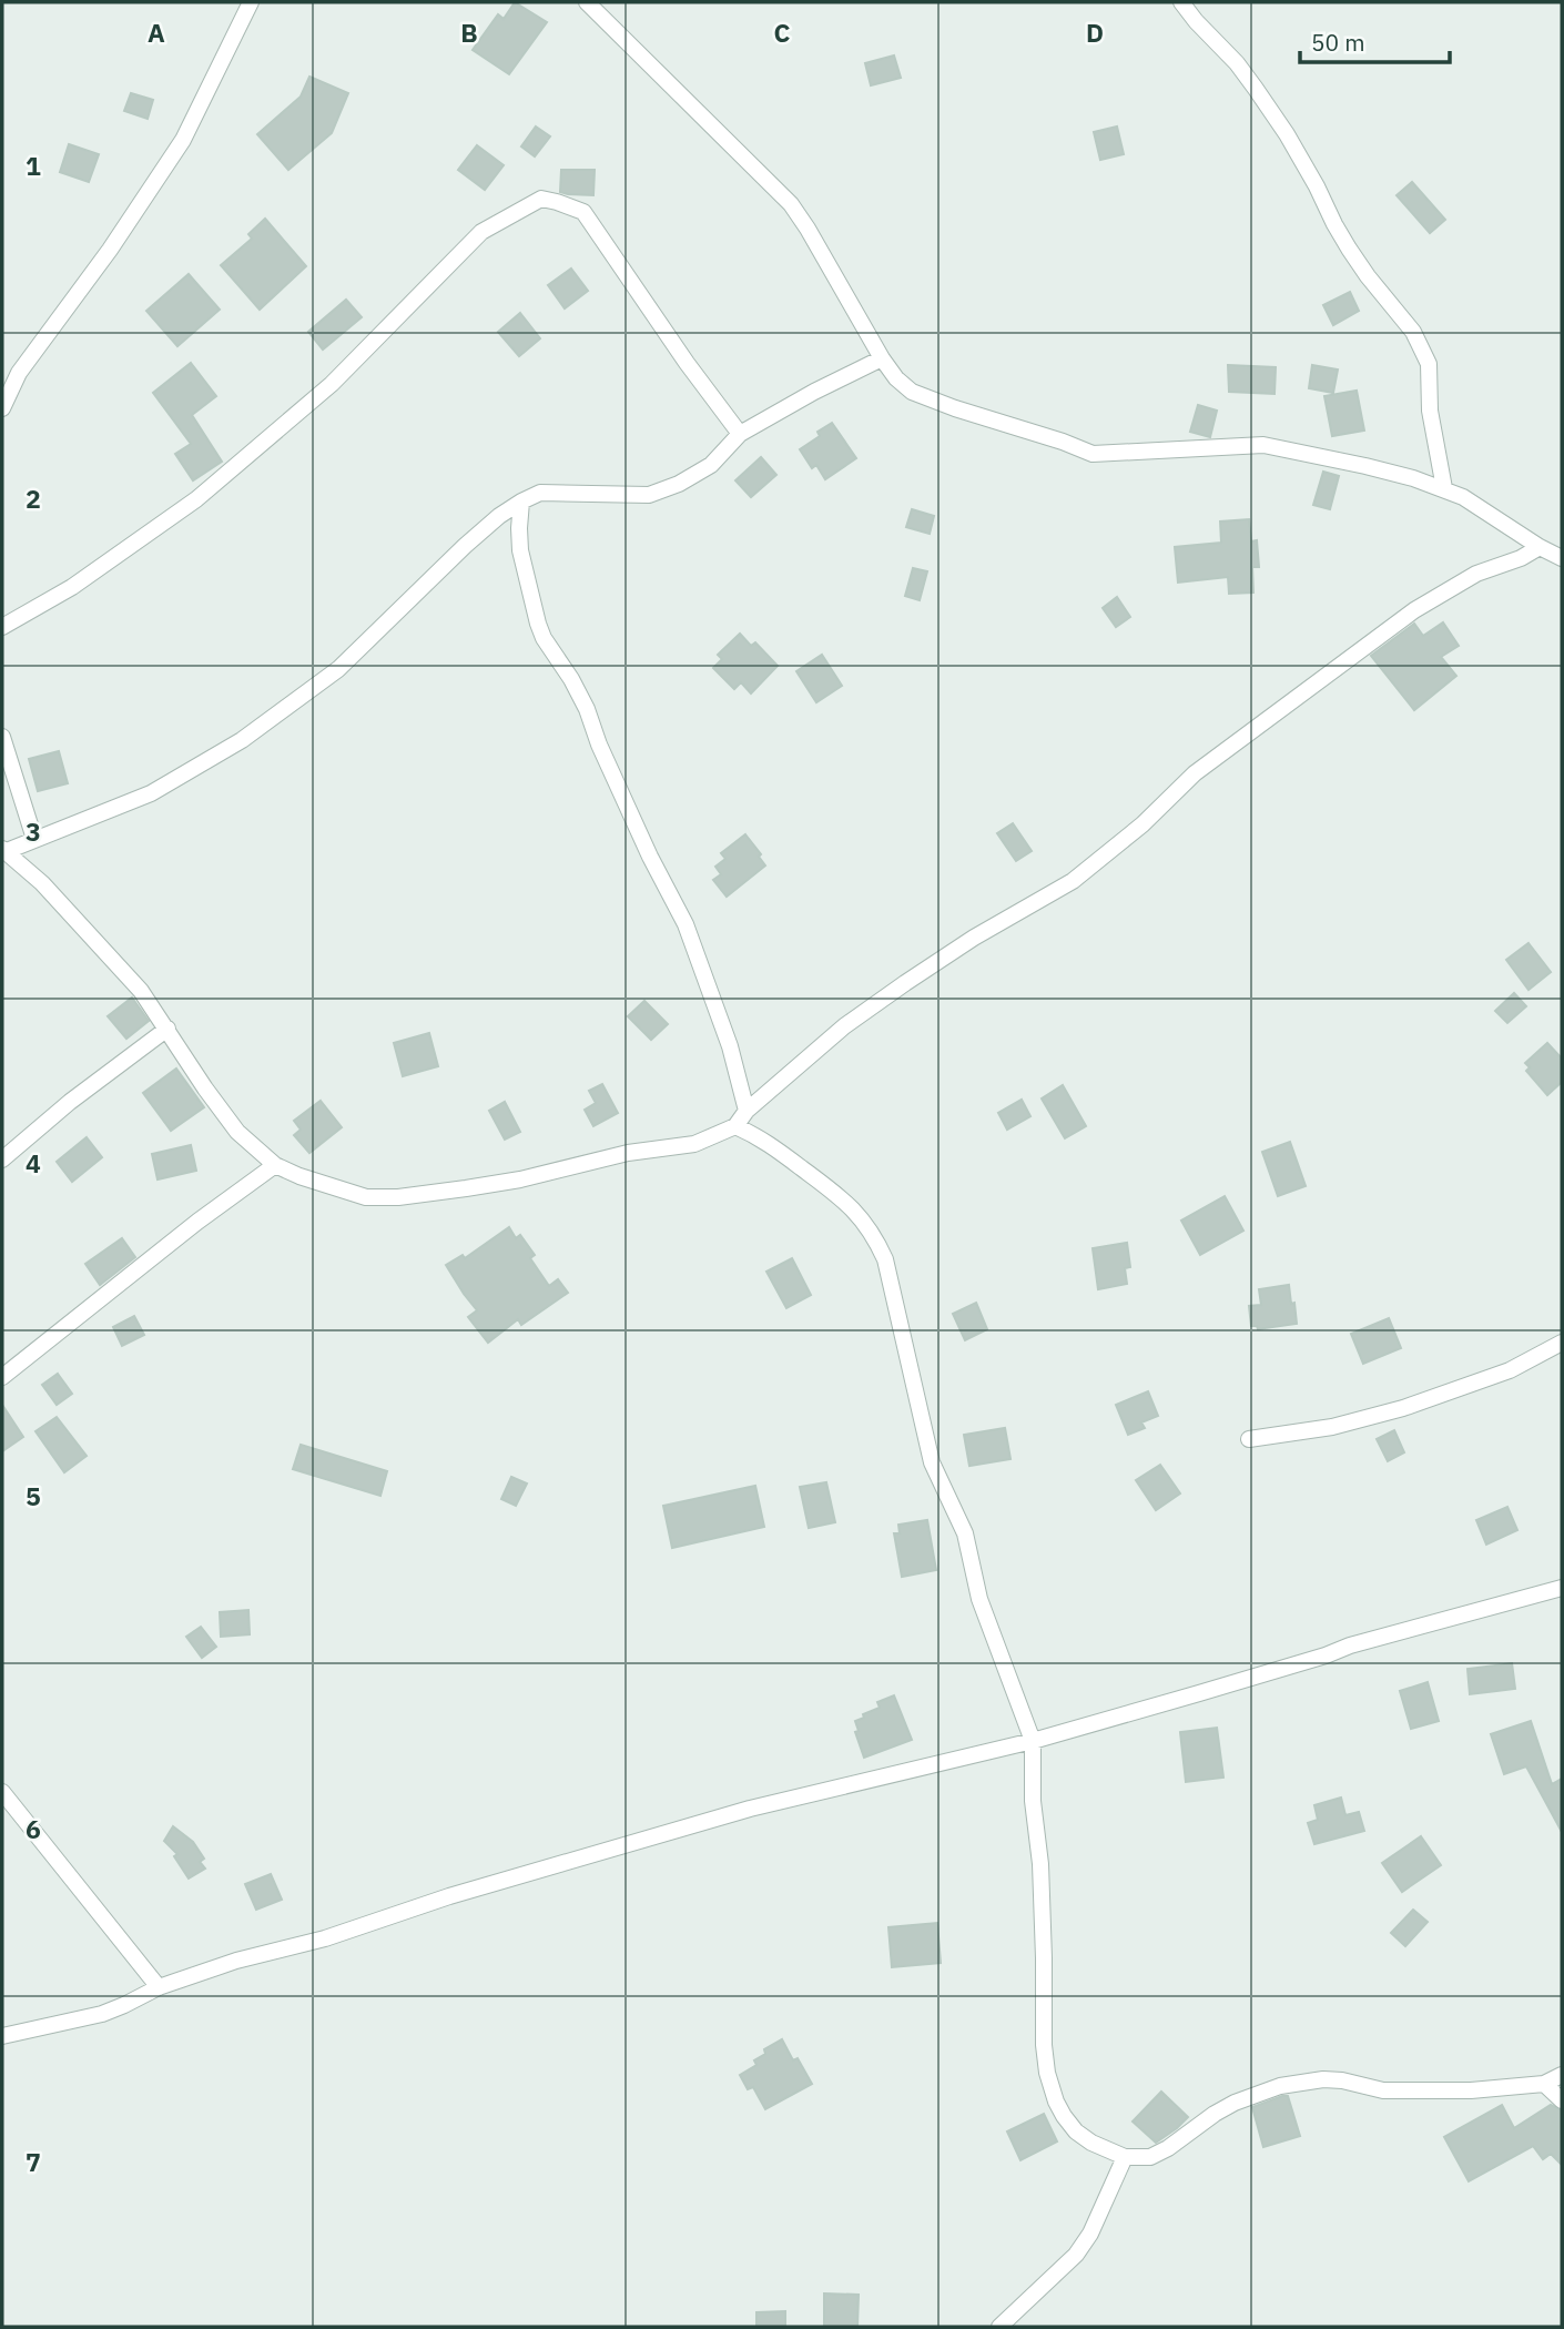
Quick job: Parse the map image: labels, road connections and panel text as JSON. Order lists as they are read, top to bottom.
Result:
{
  "scale_bar": "50 m",
  "grid": {
    "columns": [
      "A",
      "B",
      "C",
      "D"
    ],
    "rows": [
      "1",
      "2",
      "3",
      "4",
      "5",
      "6",
      "7"
    ]
  }
}
